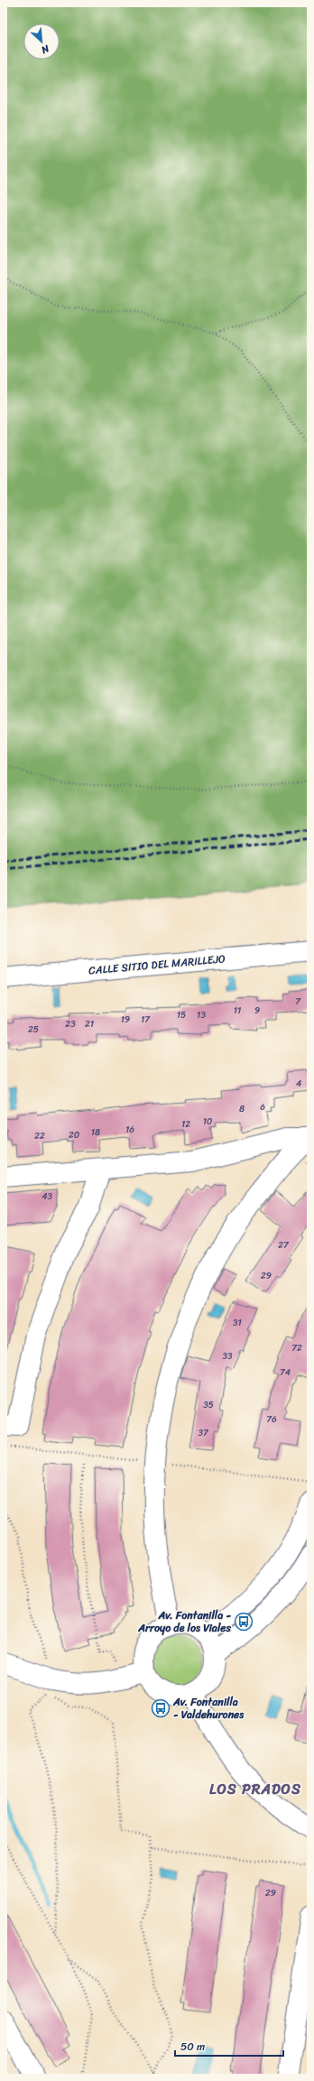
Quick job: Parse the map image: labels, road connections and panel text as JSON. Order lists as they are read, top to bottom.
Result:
{
  "streets": {
    "street": ["CALLE SITIO DEL MARILLEJO"]
  },
  "districts": ["LOS PRADOS"],
  "places": {
    "bus stop": ["Av. Fontanilla - Arroyo de los Viales", "Av. Fontanilla - Valdehurones"]
  },
  "house_numbers": [
    "7",
    "11",
    "9",
    "15",
    "13",
    "19",
    "17",
    "23",
    "21",
    "25",
    "4",
    "6",
    "8",
    "10",
    "12",
    "16",
    "18",
    "20",
    "22",
    "43",
    "27",
    "29",
    "31",
    "72",
    "33",
    "74",
    "35",
    "76",
    "37",
    "29"
  ],
  "scale_bar": "50 m",
  "north": "bottom right"
}
